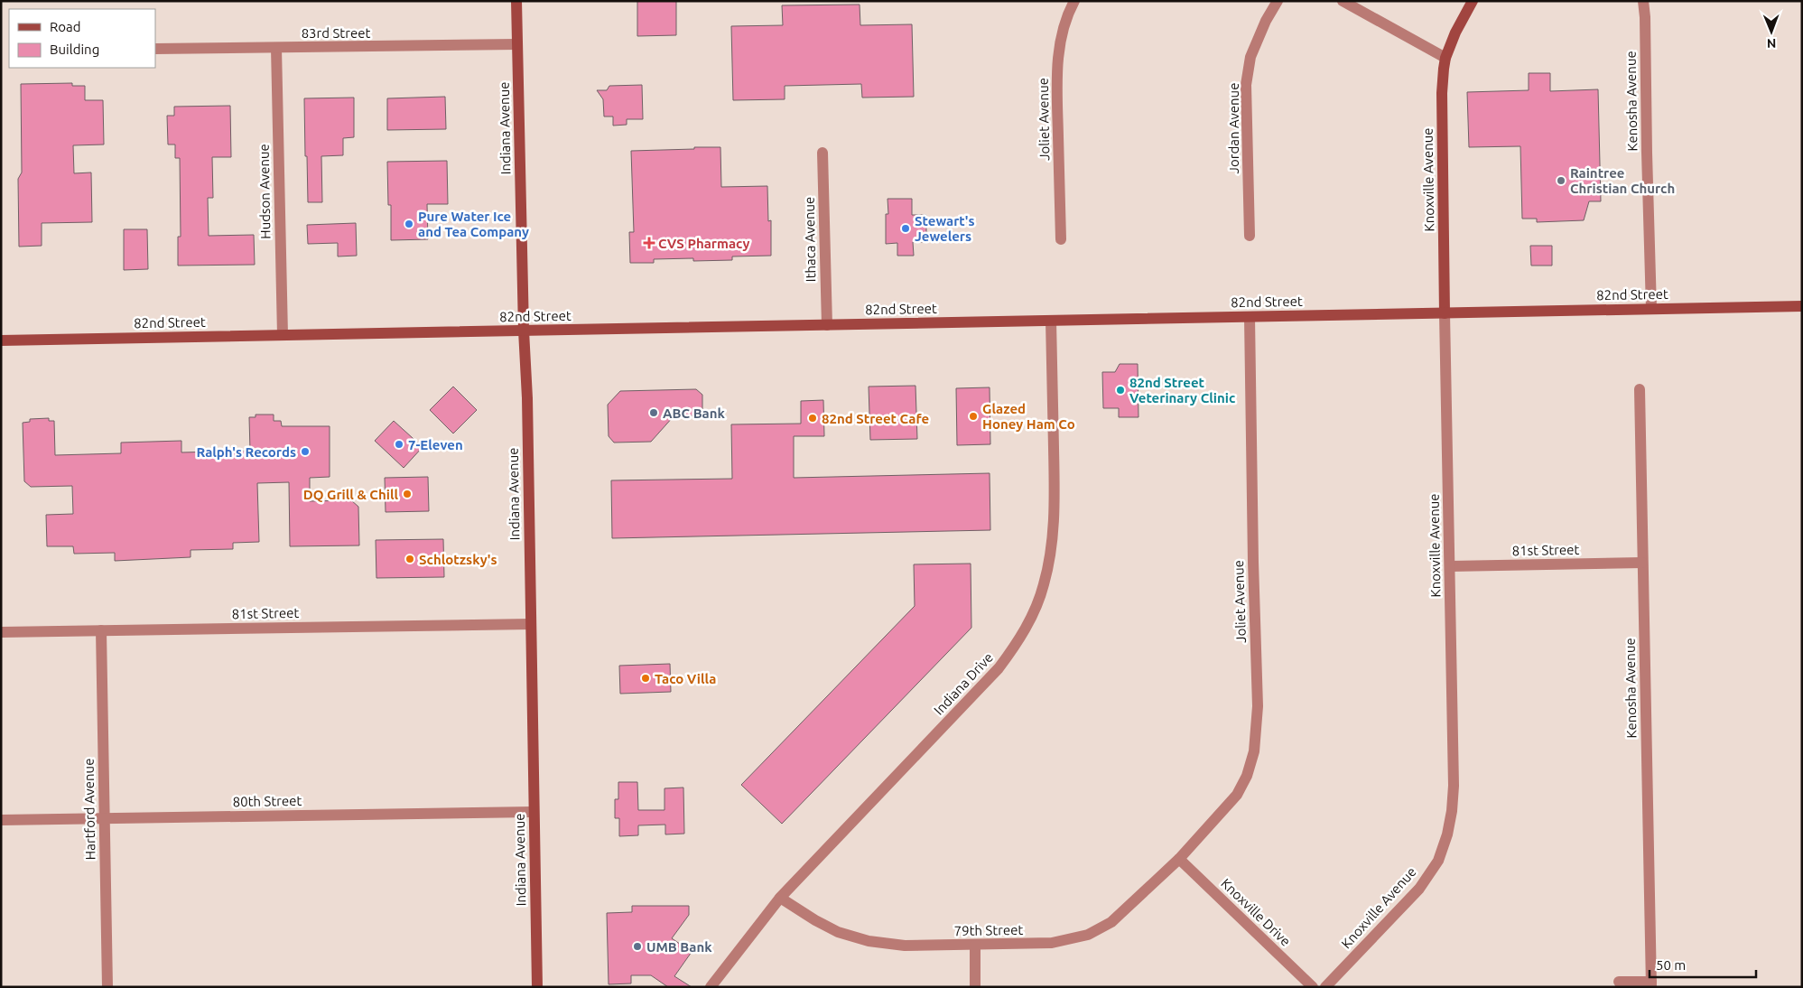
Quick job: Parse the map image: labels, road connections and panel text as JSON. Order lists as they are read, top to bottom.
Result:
{
  "streets": {
    "main road": ["Indiana Avenue", "Knoxville Avenue", "82nd Street"],
    "street": [
      "83rd Street",
      "Kenosha Avenue",
      "Joliet Avenue",
      "Jordan Avenue",
      "Hudson Avenue",
      "Ithaca Avenue",
      "81st Street",
      "Indiana Drive",
      "80th Street",
      "Hartford Avenue",
      "Knoxville Drive",
      "79th Street"
    ]
  },
  "crossings": [
    ["83rd Street", "Indiana Avenue"],
    ["83rd Street", "Hudson Avenue"],
    ["Kenosha Avenue", "82nd Street"],
    ["Kenosha Avenue", "81st Street"],
    ["Joliet Avenue", "82nd Street"],
    ["Joliet Avenue", "Knoxville Drive"],
    ["Joliet Avenue", "79th Street"],
    ["Indiana Avenue", "82nd Street"],
    ["Indiana Avenue", "81st Street"],
    ["Indiana Avenue", "80th Street"],
    ["Knoxville Avenue", "82nd Street"],
    ["Knoxville Avenue", "81st Street"],
    ["Hudson Avenue", "82nd Street"],
    ["Ithaca Avenue", "82nd Street"],
    ["82nd Street", "Indiana Drive"],
    ["81st Street", "Hartford Avenue"],
    ["Indiana Drive", "79th Street"],
    ["80th Street", "Hartford Avenue"],
    ["Knoxville Drive", "79th Street"]
  ],
  "places": {
    "other": [
      "Raintree Christian Church",
      "Pure Water Ice and Tea Company",
      "Stewart's Jewelers",
      "82nd Street Veterinary Clinic",
      "ABC Bank",
      "Glazed Honey Ham Co",
      "82nd Street Cafe",
      "7-Eleven",
      "Ralph's Records",
      "DQ Grill & Chill",
      "Schlotzsky's",
      "Taco Villa",
      "UMB Bank"
    ],
    "health": ["CVS Pharmacy"]
  },
  "legend": ["Road", "Building"],
  "scale_bar": "50 m",
  "north": "bottom"
}
